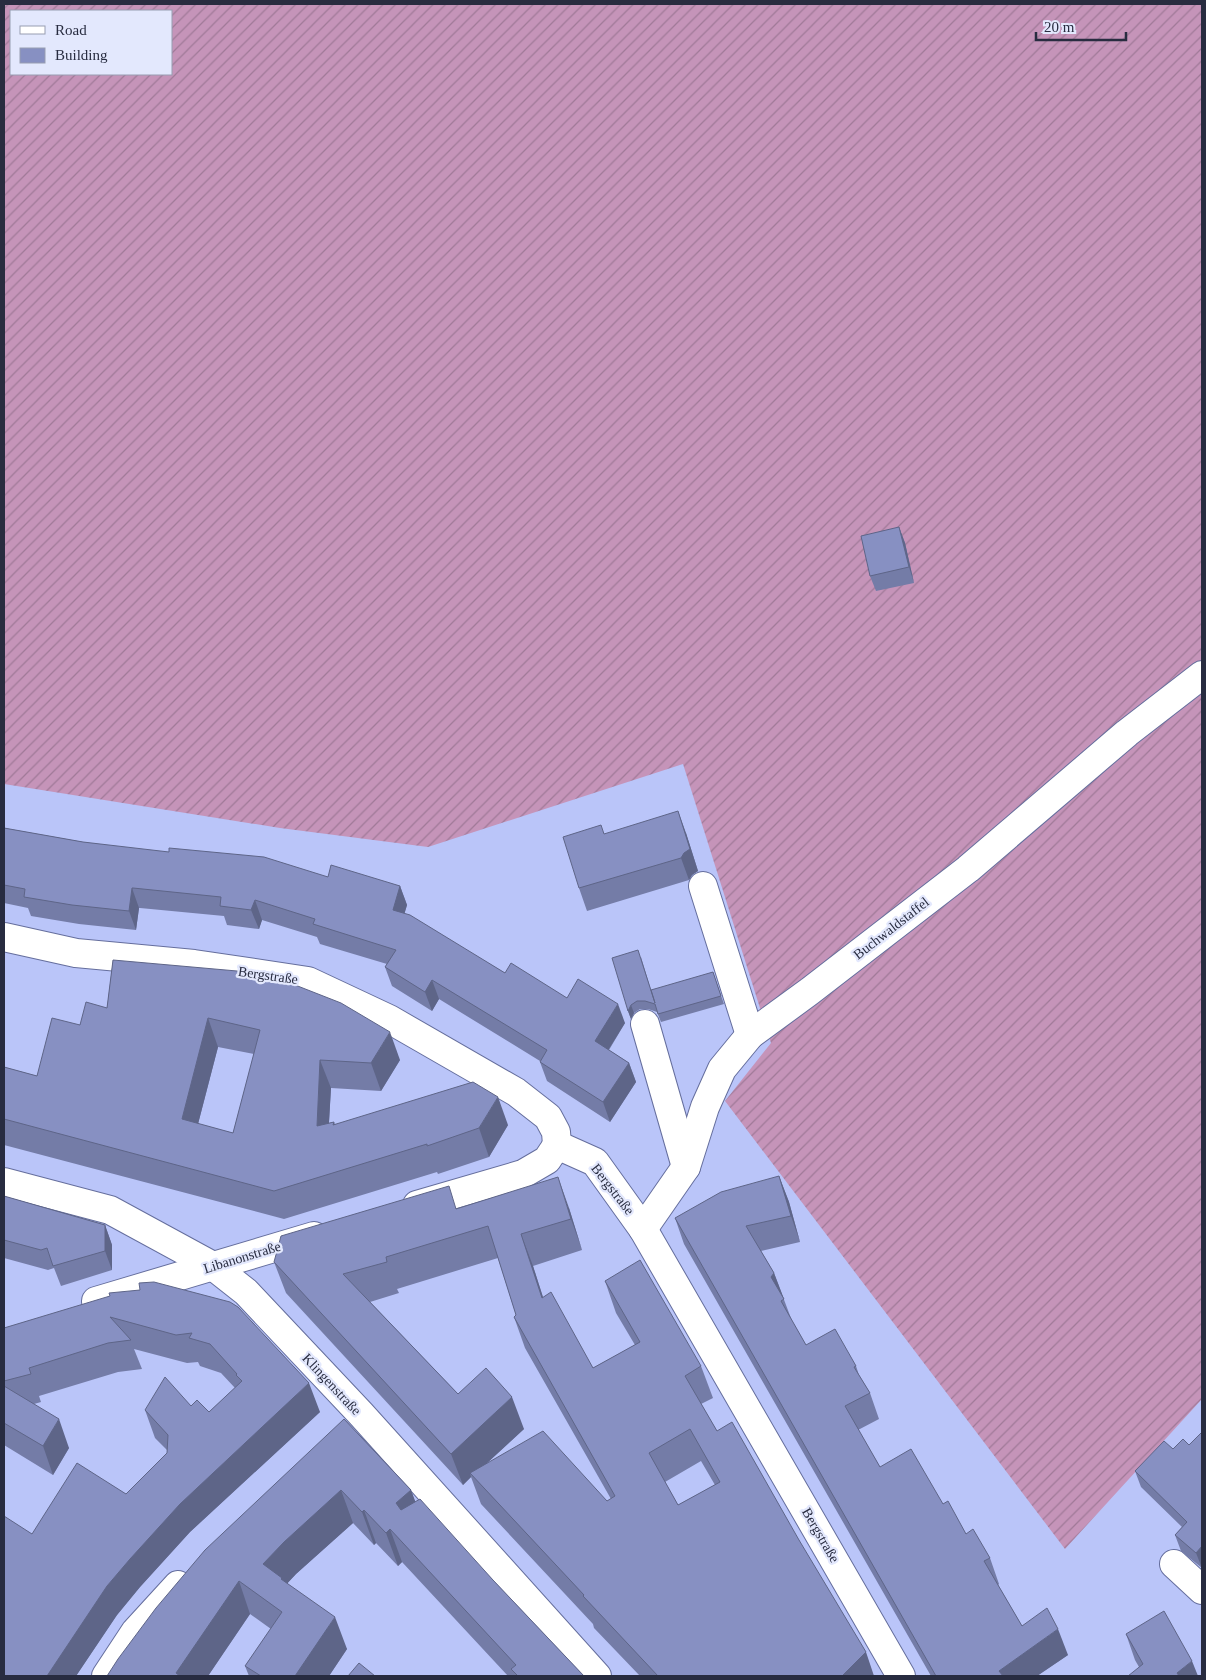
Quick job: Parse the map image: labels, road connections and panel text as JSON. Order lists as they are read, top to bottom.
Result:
{
  "streets": {
    "street": [
      "Buchwaldstaffel",
      "Bergstraße",
      "Libanonstraße",
      "Klingenstraße"
    ]
  },
  "crossings": [
    ["Buchwaldstaffel", "Bergstraße"],
    ["Libanonstraße", "Klingenstraße"]
  ],
  "legend": ["Road", "Building"],
  "scale_bar": "20 m"
}
